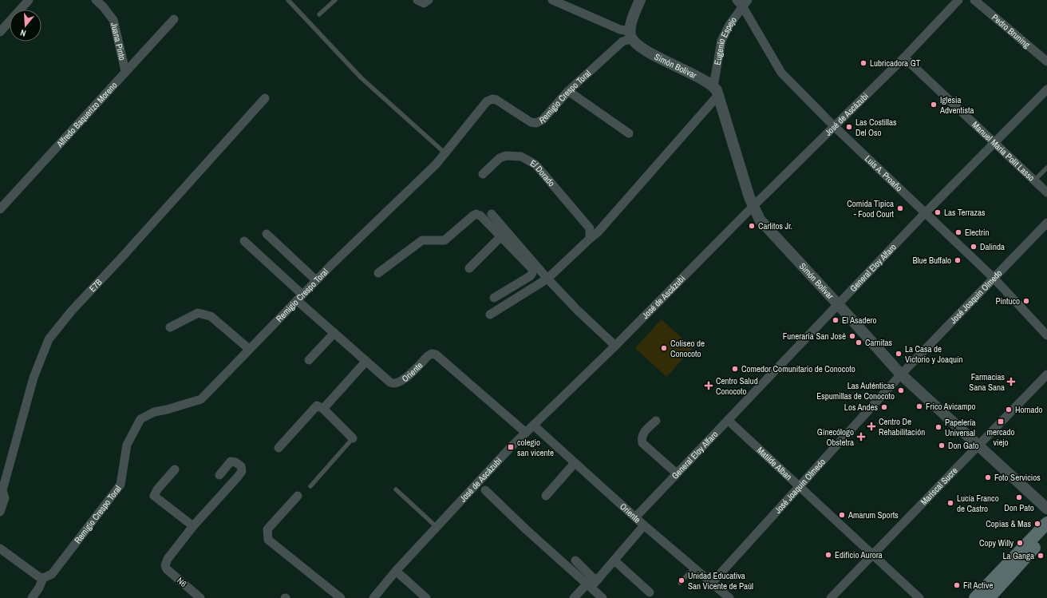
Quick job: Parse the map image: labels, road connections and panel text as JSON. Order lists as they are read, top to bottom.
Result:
{
  "streets": {
    "street": [
      "Pedro Bruning",
      "Juana Pinto",
      "Eugenio Espejo",
      "Simón Bolívar",
      "Remigio Crespo Toral",
      "Alfredo Baquerizo Moreno",
      "José de Ascázubi",
      "Manuel Maria Polit Lasso",
      "El Dorado",
      "Luis A. Proaño",
      "General Eloy Alfaro",
      "E7B",
      "José Joaquin Olmedo",
      "Oriente",
      "Matilde Alban",
      "Mariscal Sucre",
      "N6"
    ]
  },
  "crossings": [
    ["Juana Pinto", "Alfredo Baquerizo Moreno"],
    ["Eugenio Espejo", "Simón Bolívar"],
    ["Eugenio Espejo", "Luis A. Proaño"],
    ["Simón Bolívar", "Remigio Crespo Toral"],
    ["Simón Bolívar", "José de Ascázubi"],
    ["Simón Bolívar", "General Eloy Alfaro"],
    ["Simón Bolívar", "José Joaquin Olmedo"],
    ["Simón Bolívar", "Mariscal Sucre"],
    ["Remigio Crespo Toral", "Oriente"],
    ["José de Ascázubi", "Manuel Maria Polit Lasso"],
    ["José de Ascázubi", "Luis A. Proaño"],
    ["José de Ascázubi", "Oriente"],
    ["Manuel Maria Polit Lasso", "General Eloy Alfaro"],
    ["Luis A. Proaño", "General Eloy Alfaro"],
    ["Luis A. Proaño", "José Joaquin Olmedo"],
    ["General Eloy Alfaro", "Oriente"],
    ["General Eloy Alfaro", "Matilde Alban"],
    ["José Joaquin Olmedo", "Oriente"],
    ["José Joaquin Olmedo", "Matilde Alban"],
    ["Matilde Alban", "Mariscal Sucre"]
  ],
  "places": {
    "other": [
      "Lubricadora GT",
      "Iglesia Adventista",
      "Las Costillas Del Oso",
      "Comida Tipica - Food Court",
      "Las Terrazas",
      "Carlitos Jr.",
      "Electrin",
      "Dalinda",
      "Blue Buffalo",
      "Pintuco",
      "El Asadero",
      "Funeraría San José",
      "Carnitas",
      "Coliseo de Conocoto",
      "La Casa de Victorio y Joaquin",
      "Comedor Comunitario de Conocoto",
      "Las Auténticas Espumillas de Conocoto",
      "Frico Avicampo",
      "Los Andes",
      "Hornado",
      "Papelería Universal",
      "Don Gato",
      "Foto Servicios",
      "Don Pato",
      "Lucía Franco de Castro",
      "Amarum Sports",
      "Copias & Mas",
      "Copy Willy",
      "Edificio Aurora",
      "La Ganga",
      "Unidad Educativa San Vicente de Paúl",
      "Fit Active"
    ],
    "health": [
      "Farmacias Sana Sana",
      "Centro Salud Conocoto",
      "Centro De Rehabilitación",
      "Ginecólogo Obstetra"
    ],
    "transit": ["mercado viejo", "colegio san vicente"]
  },
  "north": "bottom"
}
